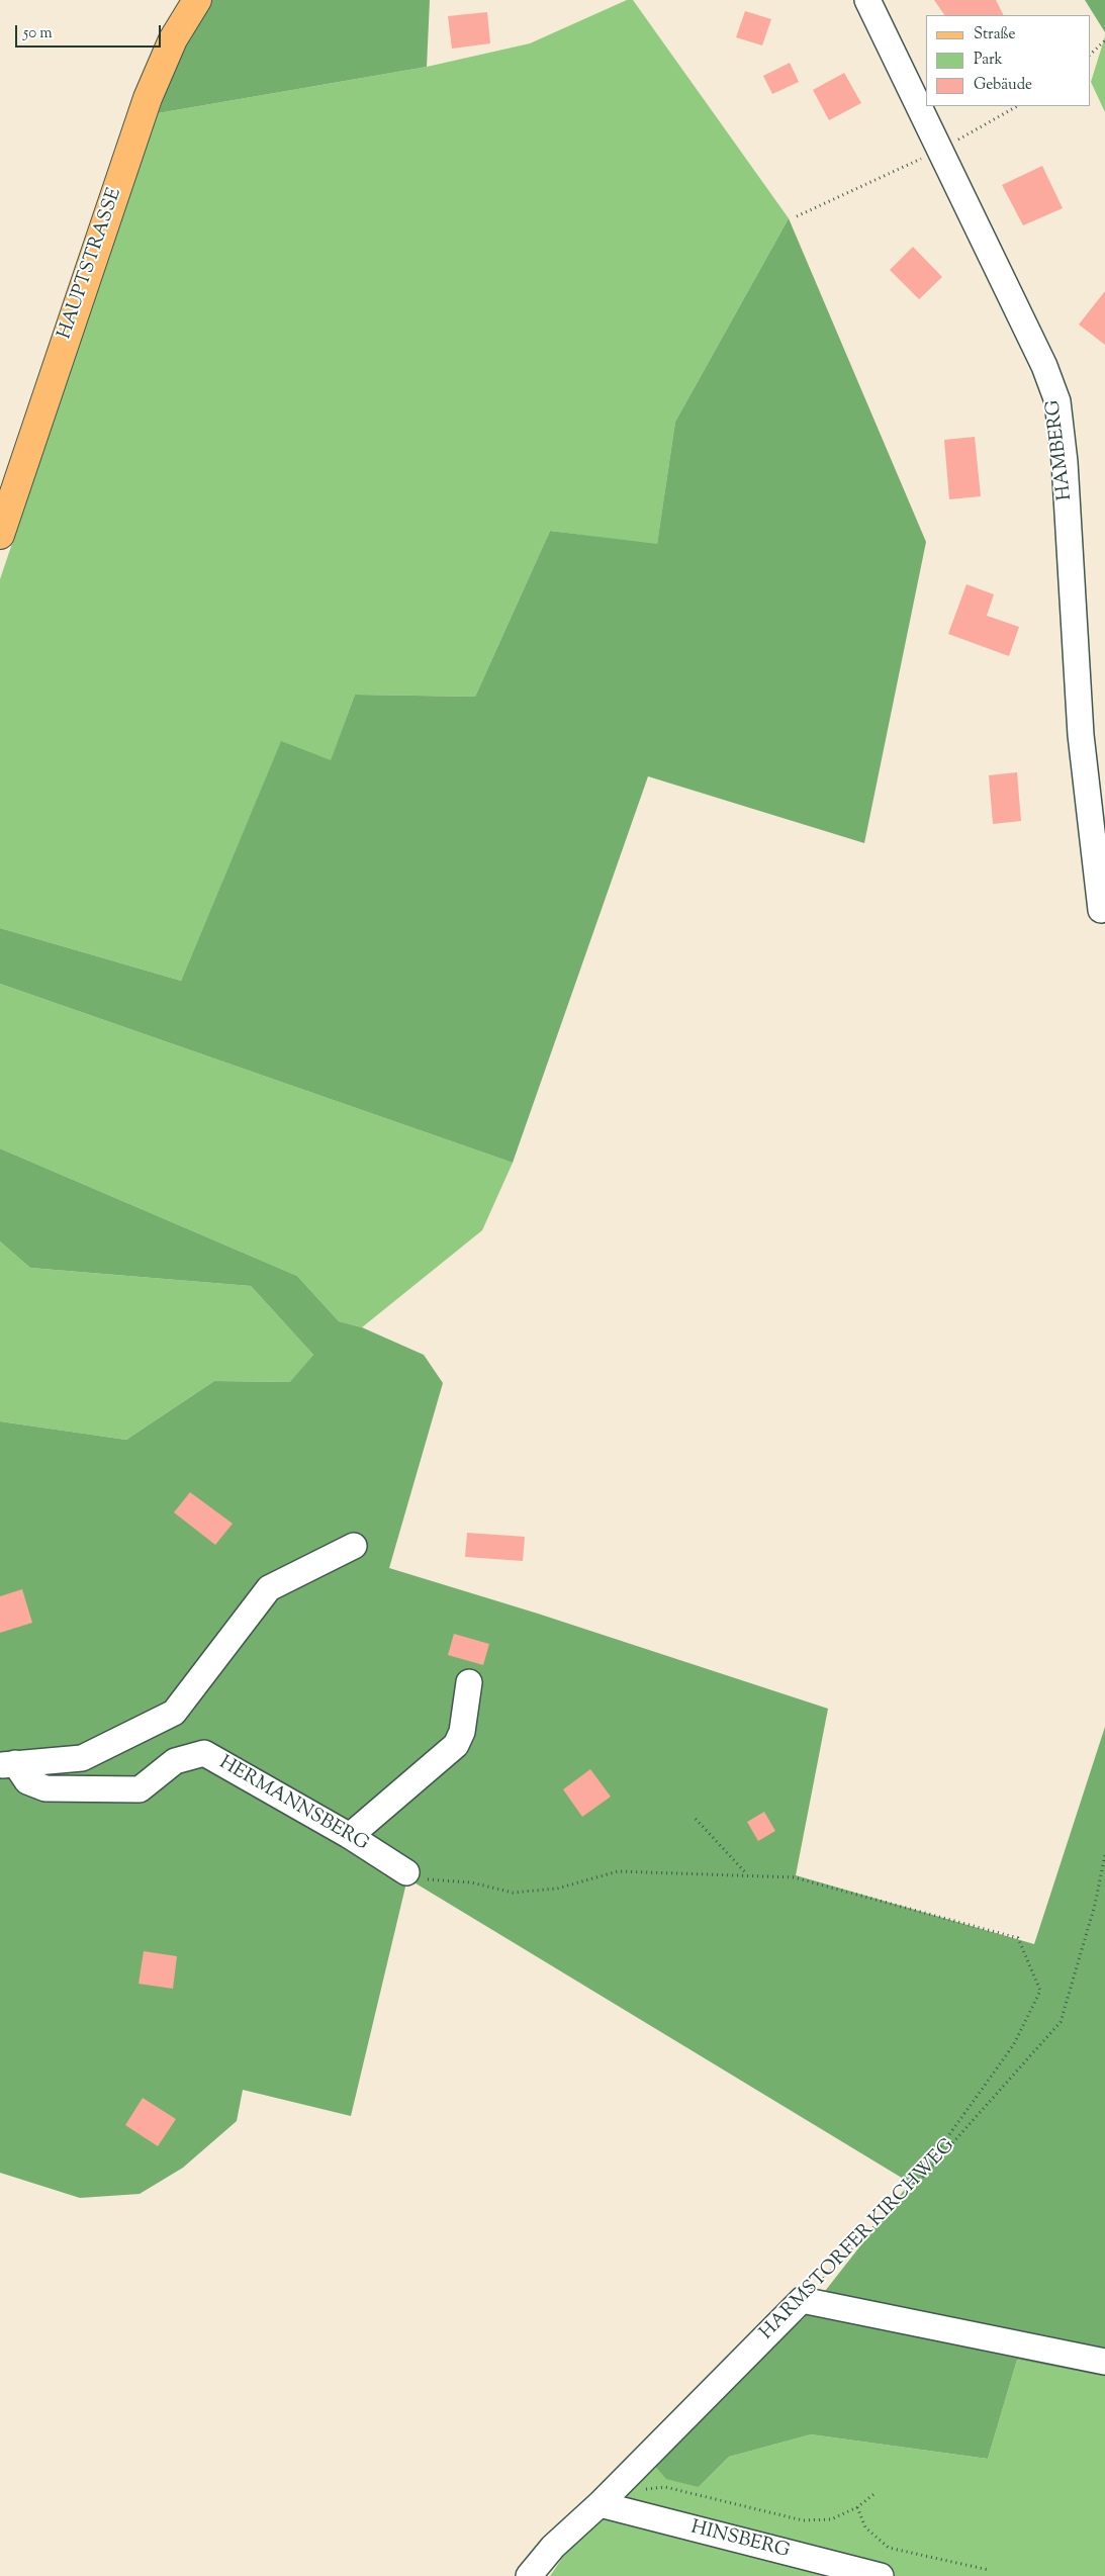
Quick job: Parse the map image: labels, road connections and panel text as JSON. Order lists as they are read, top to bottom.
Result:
{
  "streets": {
    "main road": ["HAUPTSTRASSE"],
    "street": [
      "HAMBERG",
      "HERMANNSBERG",
      "HARMSTORFER KIRCHWEG",
      "HINSBERG"
    ]
  },
  "crossings": [
    ["HARMSTORFER KIRCHWEG", "HINSBERG"]
  ],
  "legend": ["Straße", "Park", "Gebäude"],
  "scale_bar": "50 m"
}
